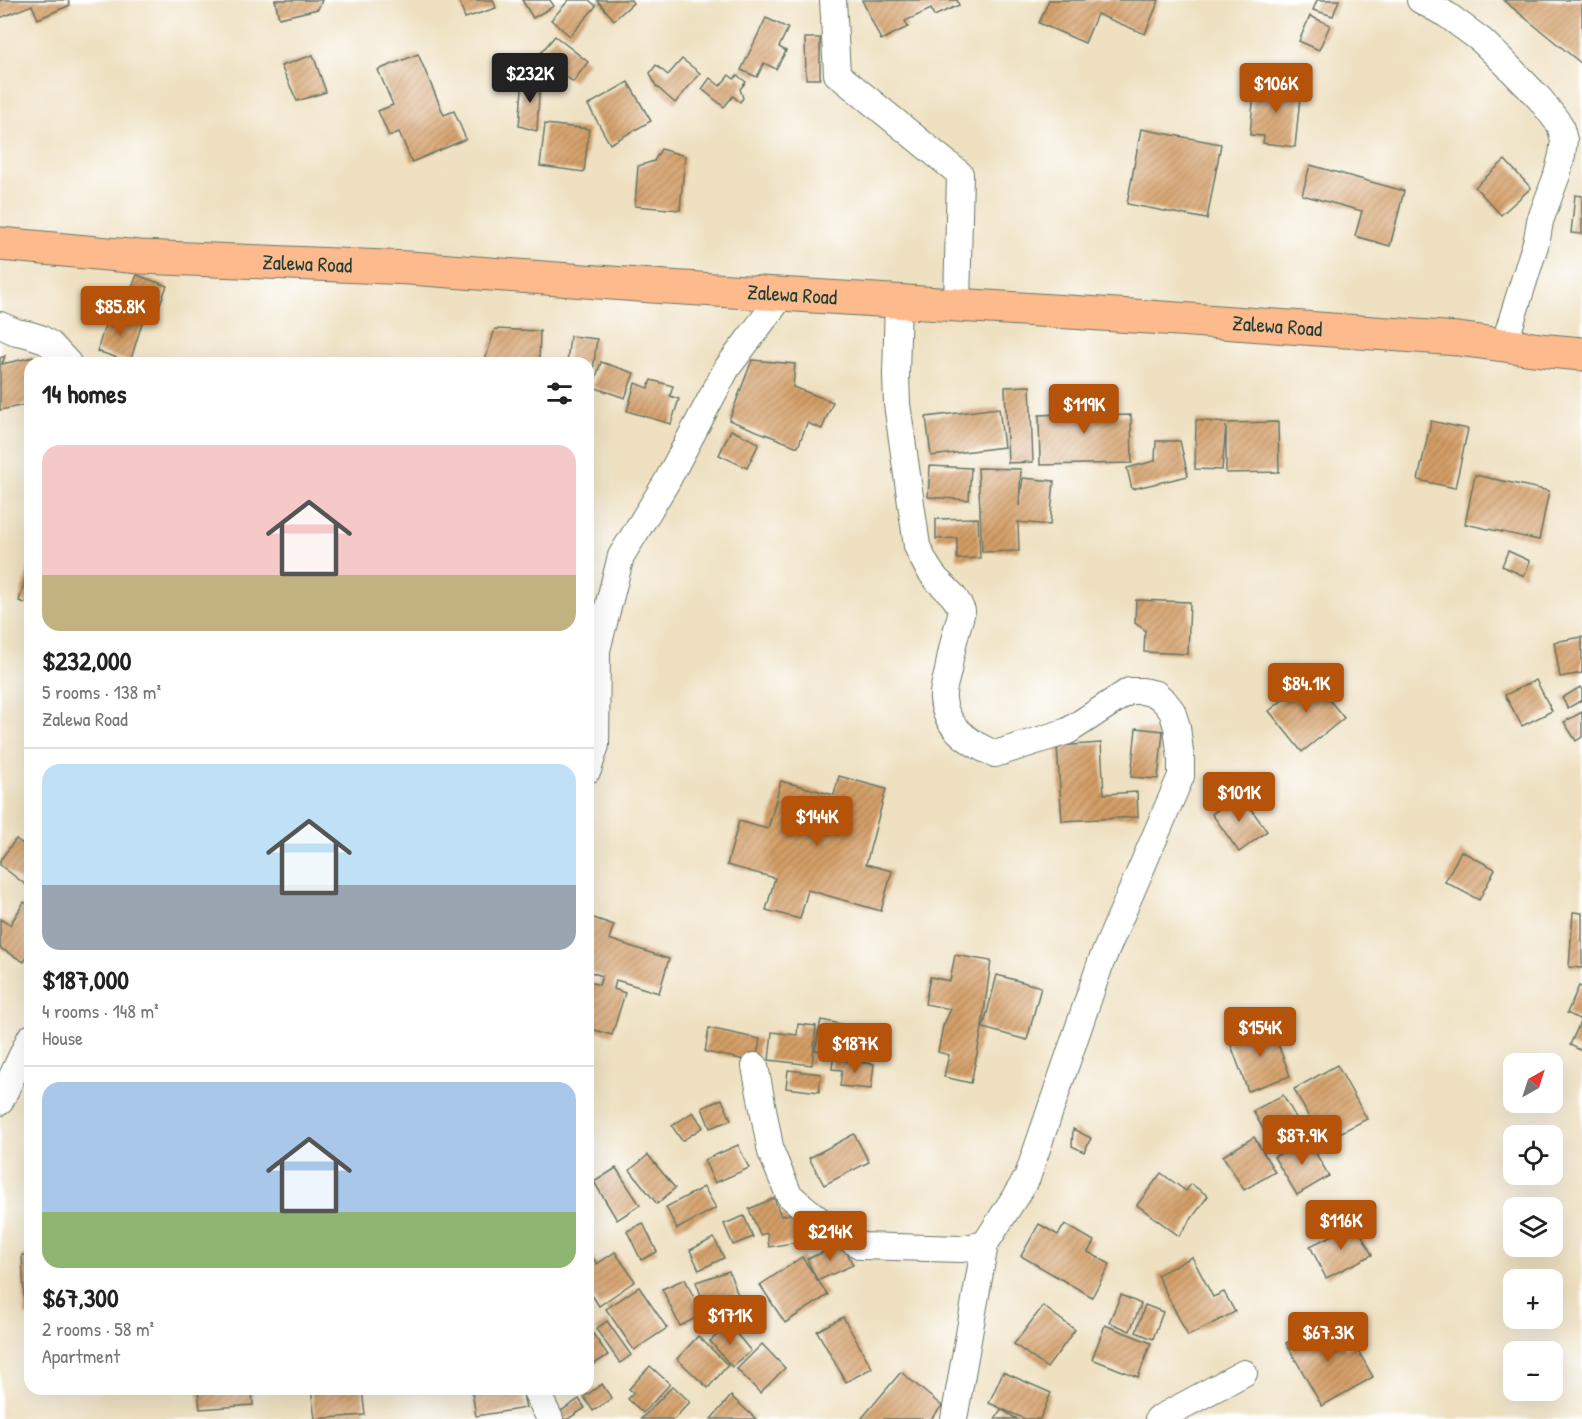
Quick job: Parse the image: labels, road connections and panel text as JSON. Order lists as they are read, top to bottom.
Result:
{
  "streets": {
    "highway": ["Zalewa Road"]
  },
  "north": "top right",
  "page": {
    "price": [
      "$232K",
      "$106K",
      "$85.8K",
      "$119K",
      "$84.1K",
      "$101K",
      "$144K",
      "$154K",
      "$187K",
      "$87.9K",
      "$116K",
      "$214K",
      "$171K",
      "$67.3K"
    ],
    "heading": "14 homes",
    "list": [
      {
        "name": "$232,000",
        "note": "5 rooms · 138 m² · Zalewa Road"
      },
      {
        "name": "$187,000",
        "note": "4 rooms · 148 m² · House"
      },
      {
        "name": "$67,300",
        "note": "2 rooms · 58 m² · Apartment"
      }
    ],
    "map_buttons": ["+", "−"]
  }
}
